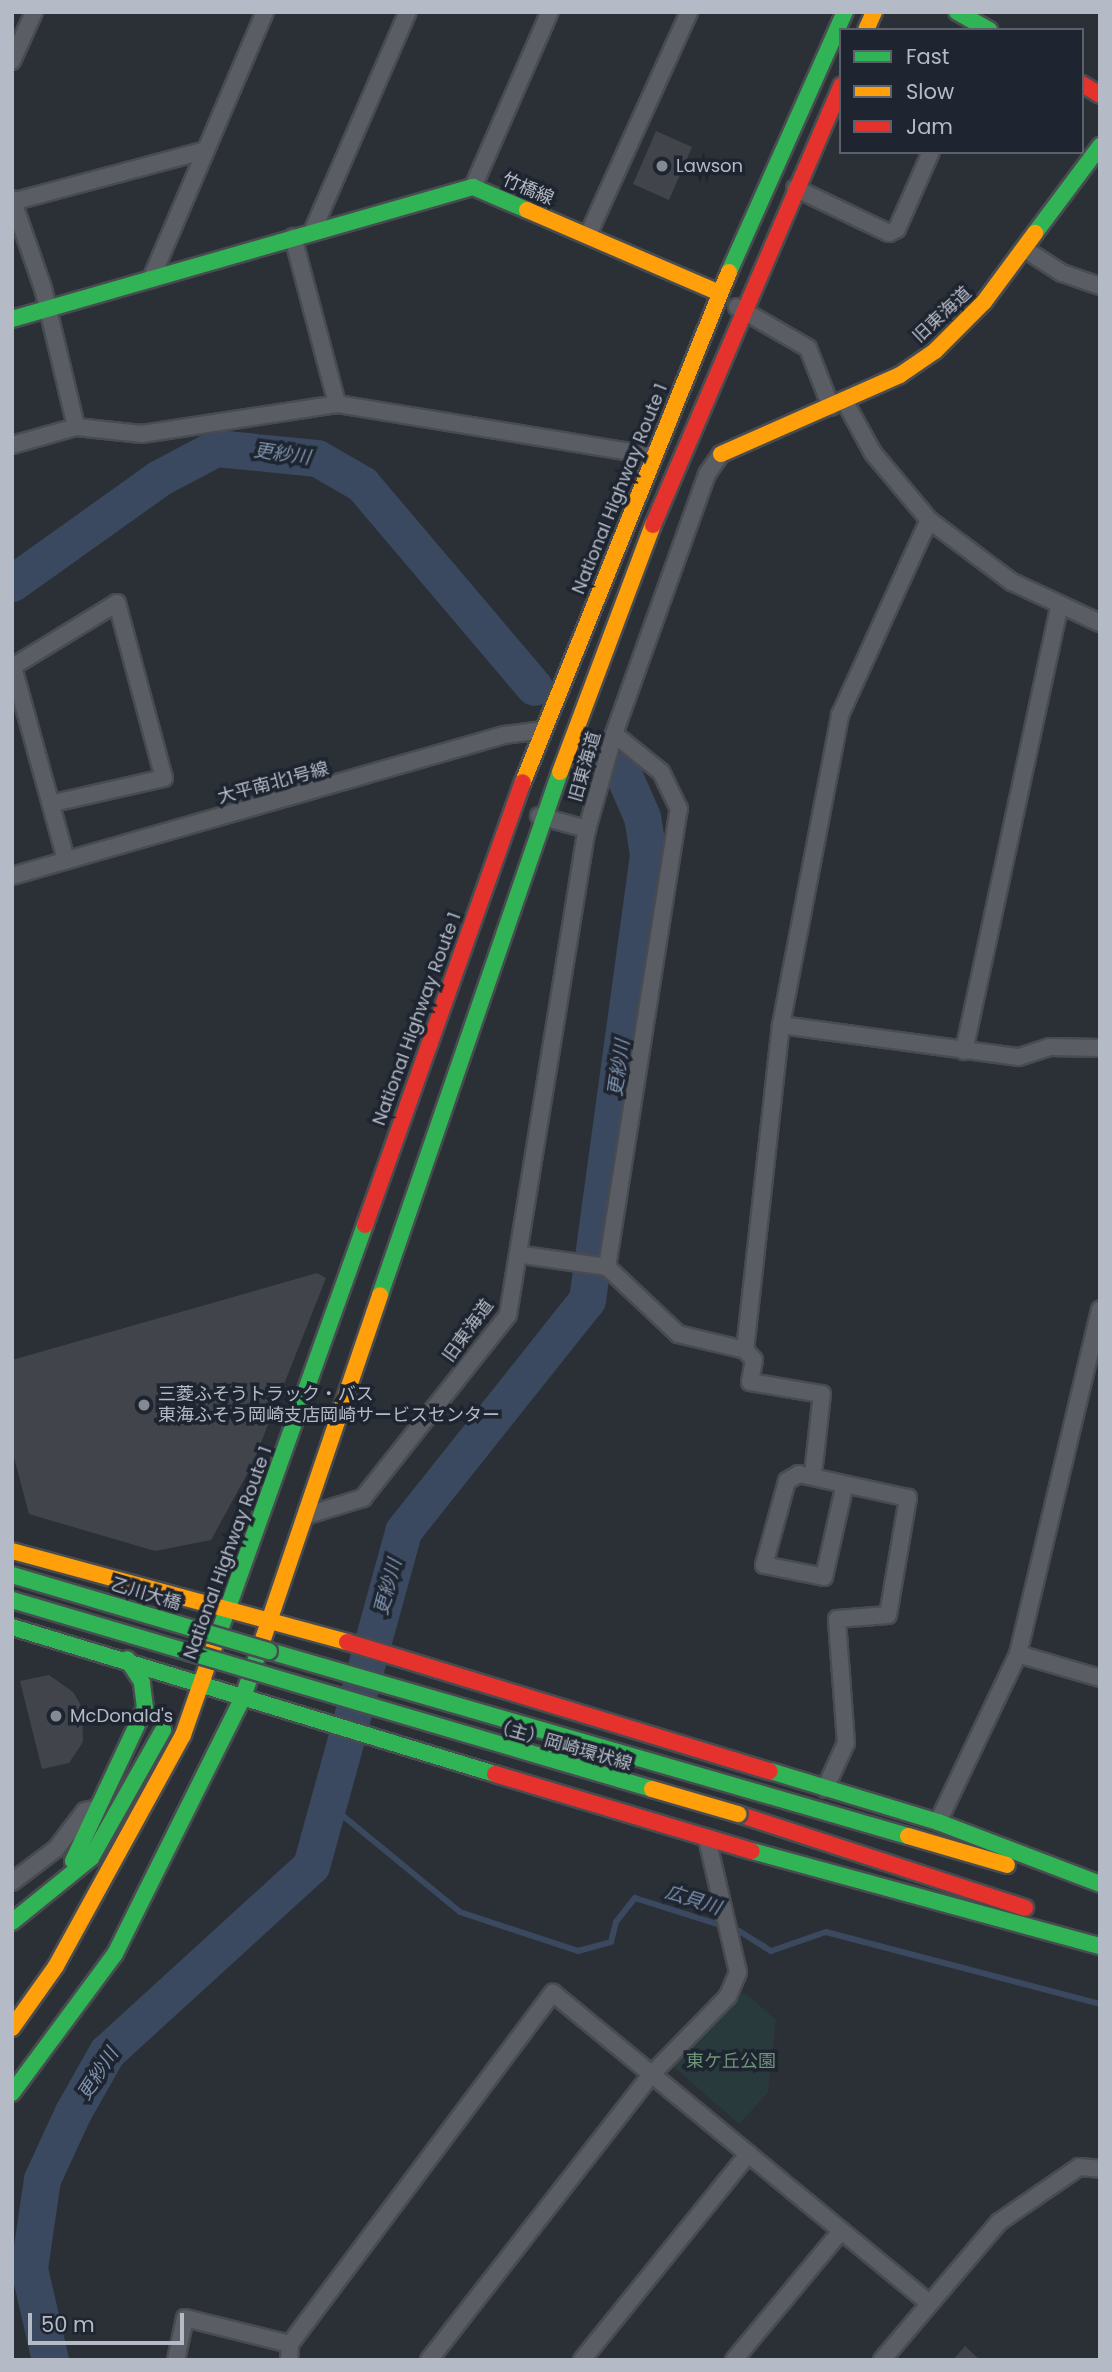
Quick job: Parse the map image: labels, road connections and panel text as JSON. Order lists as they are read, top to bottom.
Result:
{
  "streets": {
    "main road": [
      "竹橋線",
      "旧東海道",
      "National Highway Route 1",
      "乙川大橋",
      "（主）岡崎環状線"
    ],
    "street": ["大平南北1号線"]
  },
  "crossings": [
    ["竹橋線", "National Highway Route 1"],
    ["National Highway Route 1", "大平南北1号線"],
    ["乙川大橋", "（主）岡崎環状線"]
  ],
  "water": ["更紗川", "広貝川"],
  "parks": ["東ケ丘公園"],
  "places": ["Lawson", "三菱ふそうトラック・バス 東海ふそう岡崎支店岡崎サービスセンター", "McDonald's"],
  "legend": ["Fast", "Slow", "Jam"],
  "scale_bar": "50 m"
}
